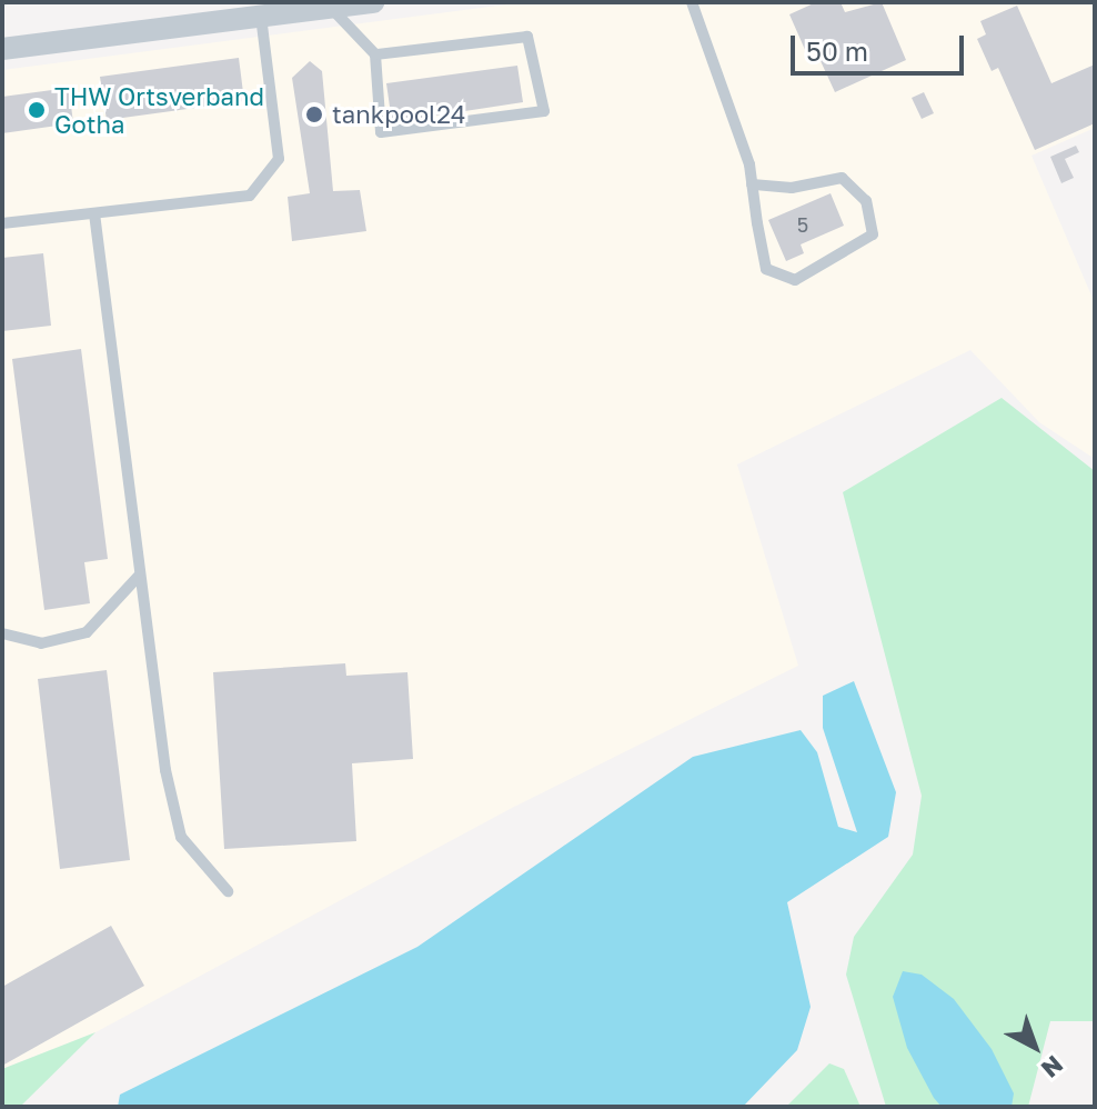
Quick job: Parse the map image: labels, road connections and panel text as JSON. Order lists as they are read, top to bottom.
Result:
{
  "places": ["THW Ortsverband Gotha", "tankpool24"],
  "house_numbers": ["5"],
  "scale_bar": "50 m",
  "north": "bottom right"
}
